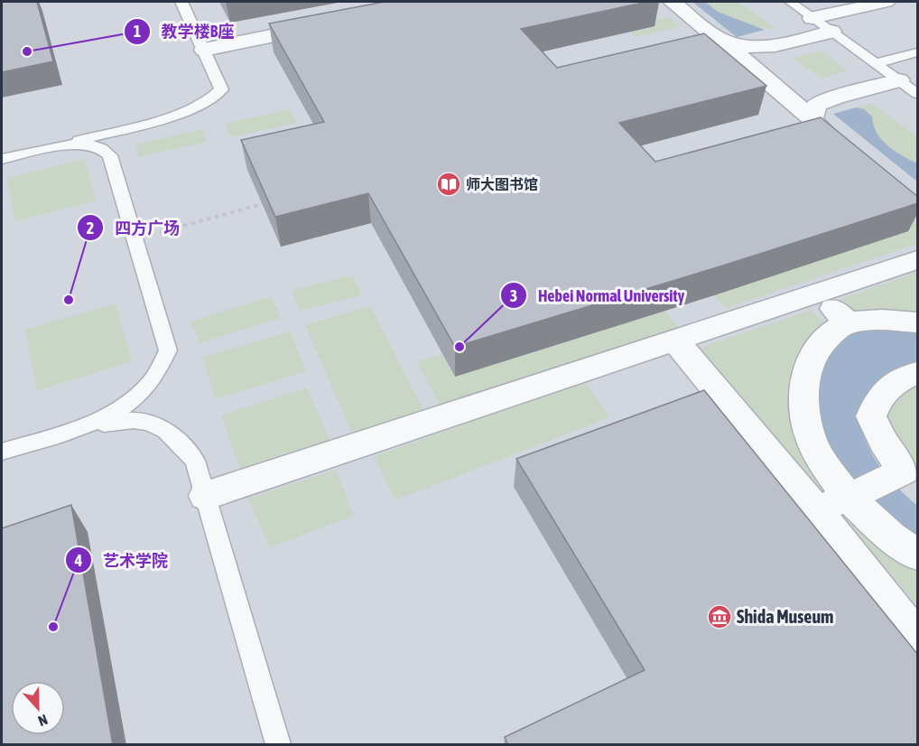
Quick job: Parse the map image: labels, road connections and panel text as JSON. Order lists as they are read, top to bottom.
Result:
{
  "places": {
    "other": [
      "教学楼B座",
      "四方广场",
      "Hebei Normal University",
      "艺术学院"
    ],
    "library": ["师大图书馆"],
    "museum": ["Shida Museum"]
  },
  "north": "bottom"
}
